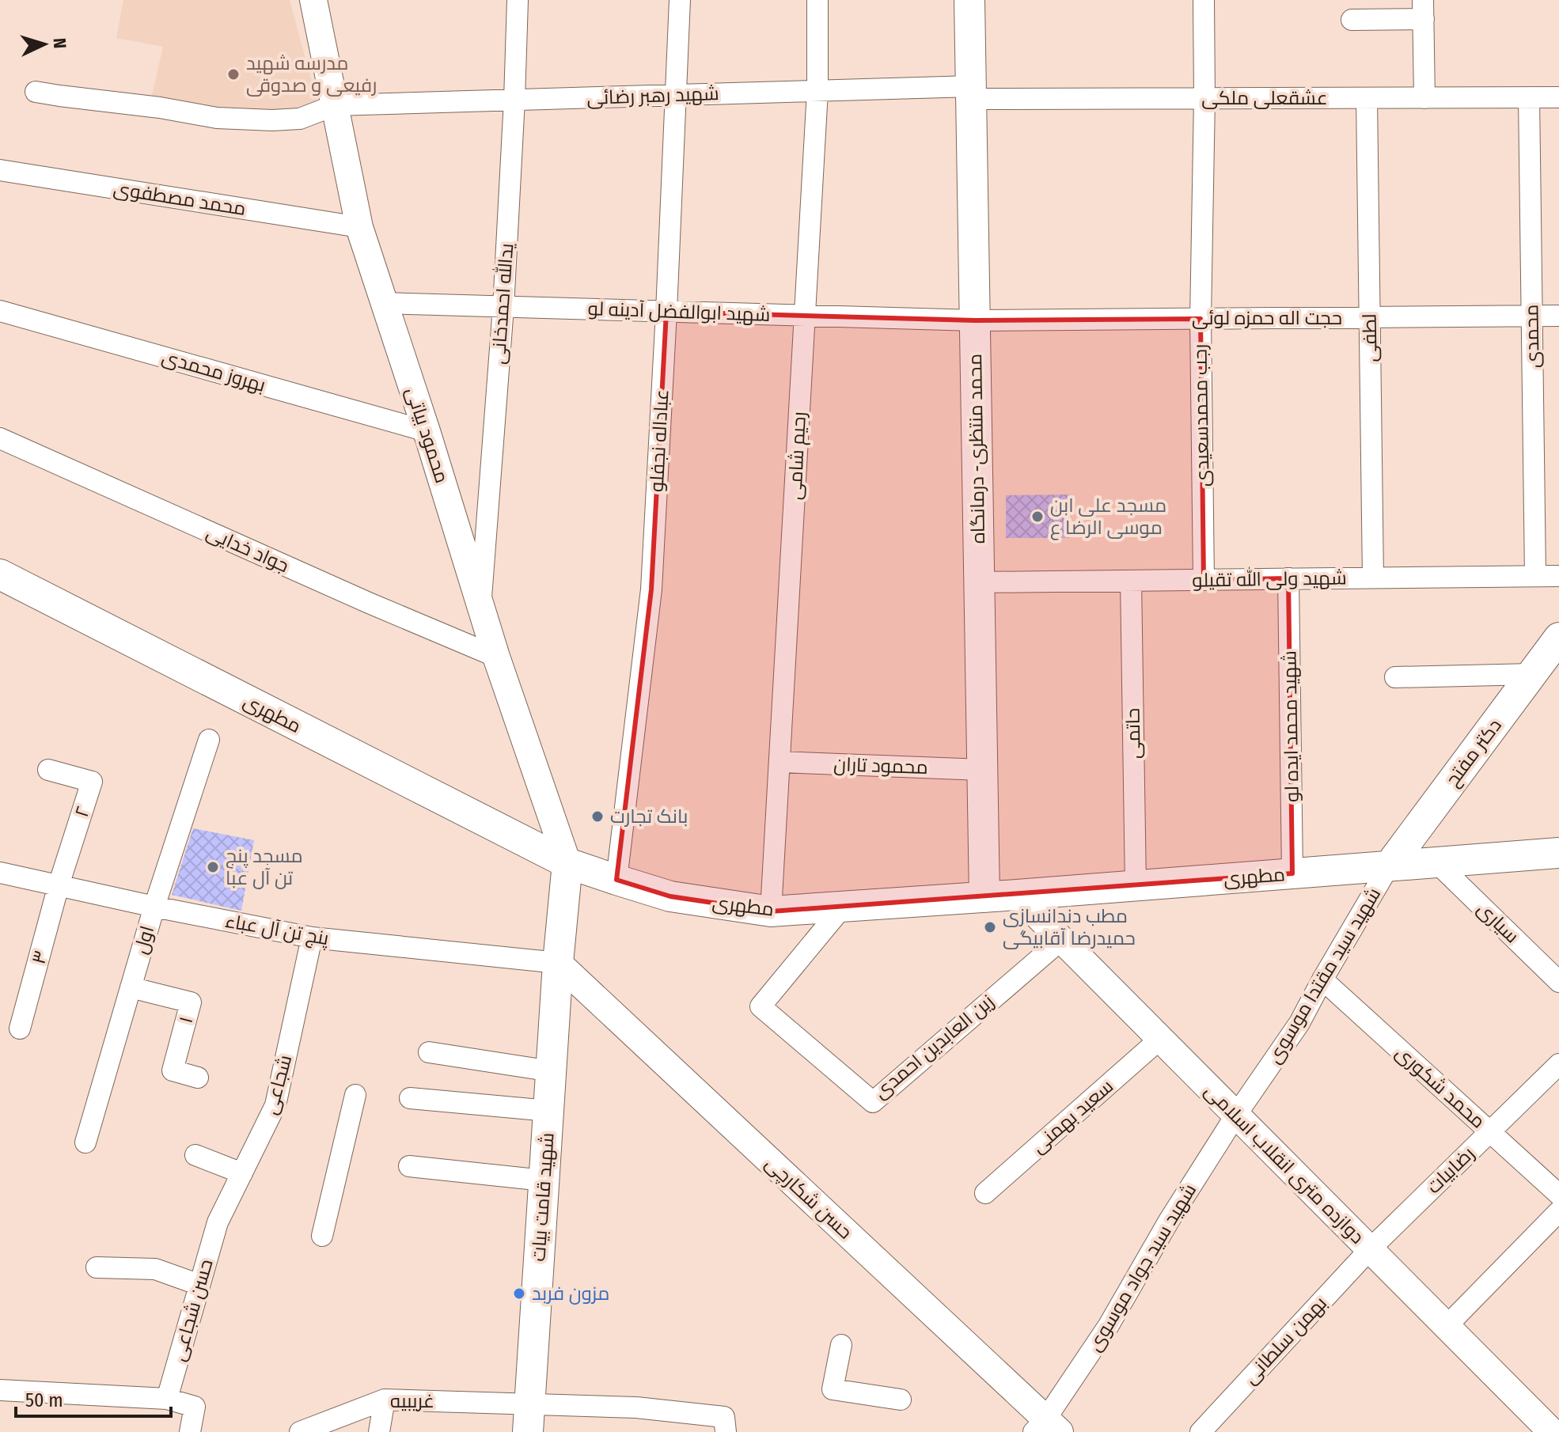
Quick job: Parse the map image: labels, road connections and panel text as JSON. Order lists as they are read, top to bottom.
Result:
{
  "streets": {
    "main road": [
      "محمد منتظری- درمانگاه",
      "مطهری",
      "دکتر مفتح",
      "شهید قامت بیات"
    ],
    "street": [
      "شهید رهبر رضائی",
      "عشقعلی ملکی",
      "محمد مصطفوی",
      "یدالله احمدخانی",
      "شهید ابوالفضل آدینه لو",
      "حجت اله حمزه لوئی",
      "محمدی",
      "لطفی",
      "بهروز محمدی",
      "رجب محمدسعیدی",
      "محمود بیاتی",
      "عباداله نجفلو",
      "رحیم شامی",
      "جواد خدایی",
      "شهید ولی الله تقیلو",
      "شهید محمد ایده لو",
      "حاتمی",
      "محمود تاران",
      "۲",
      "سیاری",
      "پنج تن آل عباء",
      "اول",
      "۳",
      "شهید سید مقتدا موسوی",
      "۱",
      "زین العابدین احمدی",
      "شجاعی",
      "محمد شکوری",
      "سعید بهمنی",
      "دوازده متری انقلاب اسلامی",
      "رضابیات",
      "حسن شکارچی",
      "شهید سید جواد موسوی",
      "حسن شجاعی",
      "بهمن سلطانی",
      "غریبیه"
    ]
  },
  "crossings": [
    ["شهید رهبر رضائی", "عشقعلی ملکی"],
    ["شهید رهبر رضائی", "یدالله احمدخانی"],
    ["شهید رهبر رضائی", "محمود بیاتی"],
    ["شهید رهبر رضائی", "عباداله نجفلو"],
    ["شهید رهبر رضائی", "محمد منتظری- درمانگاه"],
    ["شهید رهبر رضائی", "رحیم شامی"],
    ["عشقعلی ملکی", "محمدی"],
    ["عشقعلی ملکی", "لطفی"],
    ["عشقعلی ملکی", "رجب محمدسعیدی"],
    ["عشقعلی ملکی", "محمد منتظری- درمانگاه"],
    ["محمد مصطفوی", "محمود بیاتی"],
    ["یدالله احمدخانی", "شهید ابوالفضل آدینه لو"],
    ["یدالله احمدخانی", "محمود بیاتی"],
    ["شهید ابوالفضل آدینه لو", "حجت اله حمزه لوئی"],
    ["شهید ابوالفضل آدینه لو", "محمود بیاتی"],
    ["شهید ابوالفضل آدینه لو", "عباداله نجفلو"],
    ["شهید ابوالفضل آدینه لو", "محمد منتظری- درمانگاه"],
    ["شهید ابوالفضل آدینه لو", "رحیم شامی"],
    ["حجت اله حمزه لوئی", "محمدی"],
    ["حجت اله حمزه لوئی", "لطفی"],
    ["حجت اله حمزه لوئی", "رجب محمدسعیدی"],
    ["حجت اله حمزه لوئی", "محمد منتظری- درمانگاه"],
    ["محمدی", "شهید ولی الله تقیلو"],
    ["لطفی", "شهید ولی الله تقیلو"],
    ["بهروز محمدی", "محمود بیاتی"],
    ["رجب محمدسعیدی", "شهید ولی الله تقیلو"],
    ["محمود بیاتی", "جواد خدایی"],
    ["محمود بیاتی", "مطهری"],
    ["محمود بیاتی", "شهید قامت بیات"],
    ["عباداله نجفلو", "مطهری"],
    ["محمد منتظری- درمانگاه", "شهید ولی الله تقیلو"],
    ["محمد منتظری- درمانگاه", "مطهری"],
    ["محمد منتظری- درمانگاه", "محمود تاران"],
    ["رحیم شامی", "مطهری"],
    ["رحیم شامی", "محمود تاران"],
    ["شهید ولی الله تقیلو", "شهید محمد ایده لو"],
    ["شهید ولی الله تقیلو", "حاتمی"],
    ["مطهری", "شهید محمد ایده لو"],
    ["مطهری", "حاتمی"],
    ["مطهری", "دکتر مفتح"],
    ["مطهری", "سیاری"],
    ["مطهری", "شهید سید مقتدا موسوی"],
    ["مطهری", "زین العابدین احمدی"],
    ["مطهری", "دوازده متری انقلاب اسلامی"],
    ["مطهری", "شهید قامت بیات"],
    ["دکتر مفتح", "شهید سید مقتدا موسوی"],
    ["۲", "پنج تن آل عباء"],
    ["۲", "۳"],
    ["پنج تن آل عباء", "اول"],
    ["پنج تن آل عباء", "۳"],
    ["پنج تن آل عباء", "شجاعی"],
    ["پنج تن آل عباء", "شهید قامت بیات"],
    ["پنج تن آل عباء", "حسن شکارچی"],
    ["اول", "۱"],
    ["شهید سید مقتدا موسوی", "محمد شکوری"],
    ["شهید سید مقتدا موسوی", "دوازده متری انقلاب اسلامی"],
    ["شهید سید مقتدا موسوی", "شهید سید جواد موسوی"],
    ["زین العابدین احمدی", "دوازده متری انقلاب اسلامی"],
    ["شجاعی", "حسن شجاعی"],
    ["محمد شکوری", "رضابیات"],
    ["سعید بهمنی", "دوازده متری انقلاب اسلامی"],
    ["دوازده متری انقلاب اسلامی", "رضابیات"],
    ["دوازده متری انقلاب اسلامی", "شهید سید جواد موسوی"],
    ["دوازده متری انقلاب اسلامی", "بهمن سلطانی"],
    ["رضابیات", "بهمن سلطانی"],
    ["شهید قامت بیات", "حسن شکارچی"],
    ["شهید قامت بیات", "غریبیه"],
    ["حسن شکارچی", "شهید سید جواد موسوی"]
  ],
  "places": [
    "مدرسه شهید رفیعی و صدوقی",
    "مسجد علی ابن موسی الرضا ع",
    "بانک تجارت",
    "مسجد پنج تن آل عبا",
    "مطب دندانسازی حمیدرضا آقابیگی",
    "مزون فربد"
  ],
  "scale_bar": "50 m",
  "north": "right"
}
